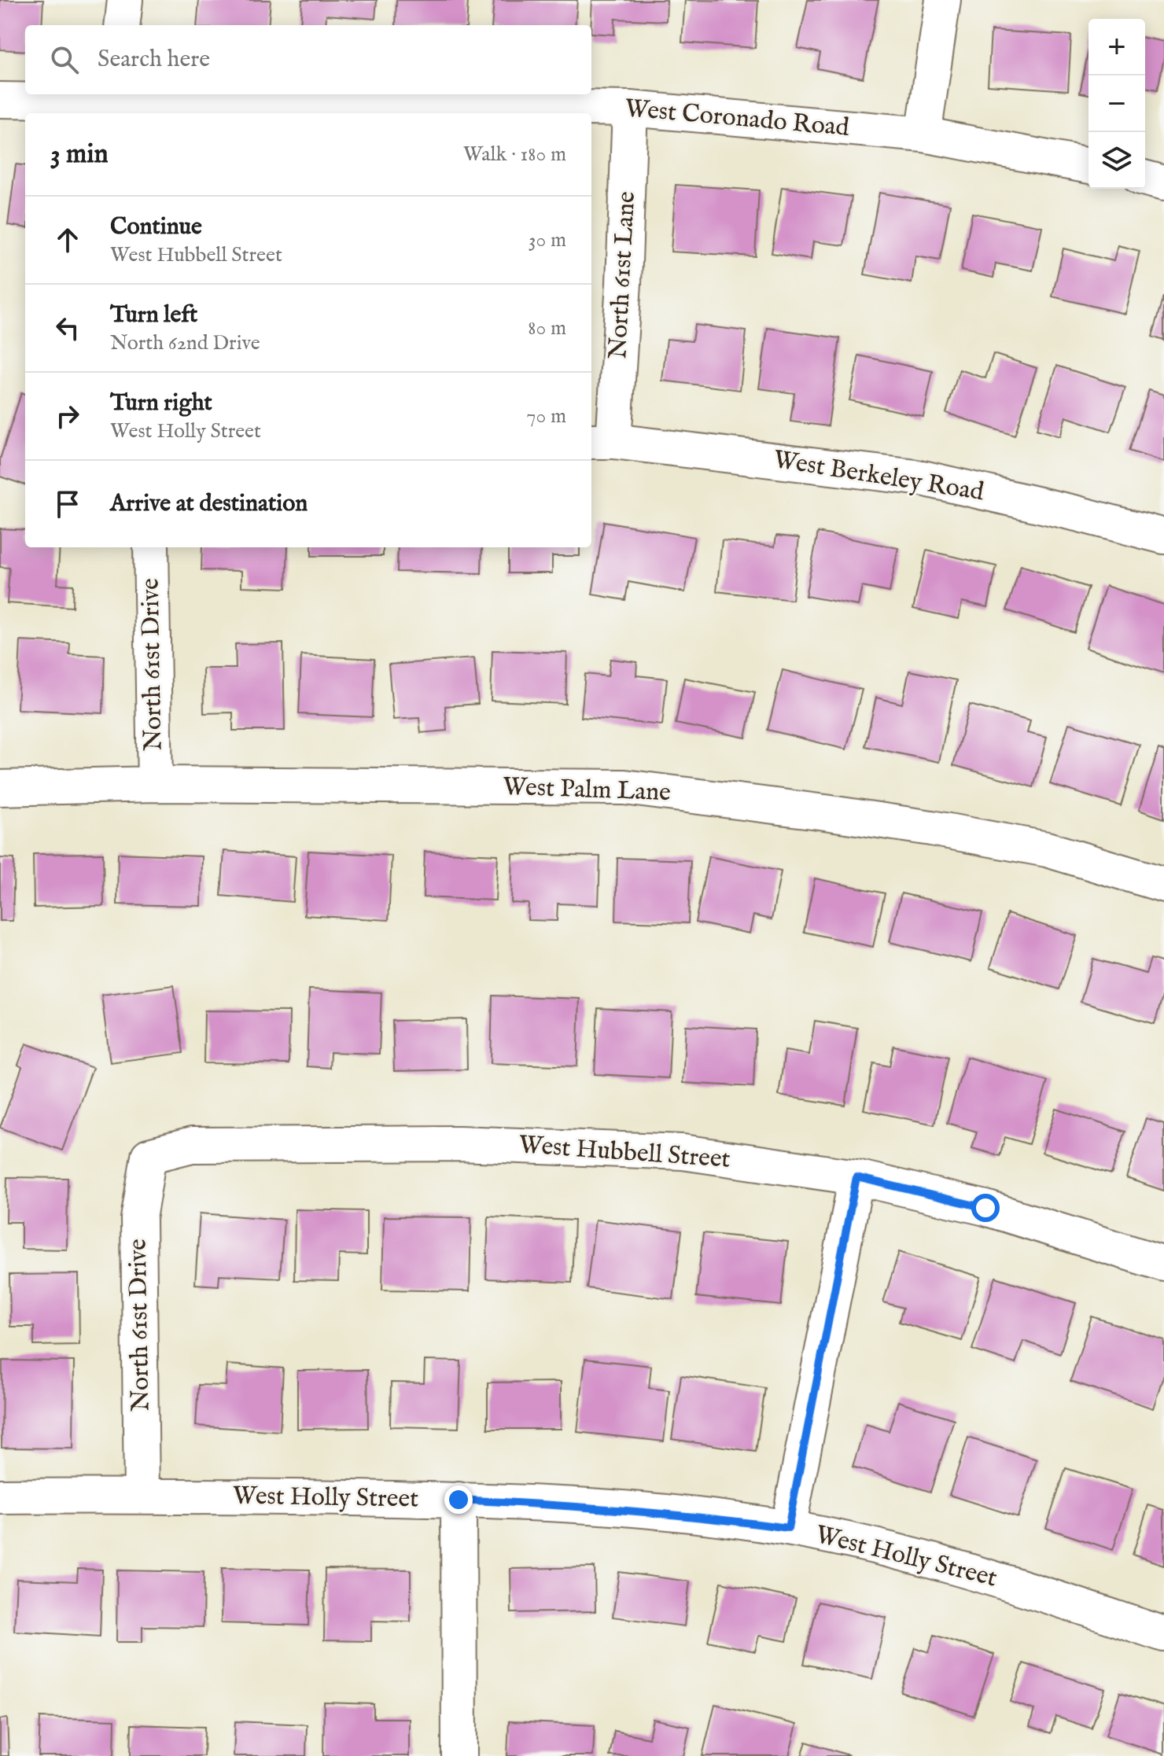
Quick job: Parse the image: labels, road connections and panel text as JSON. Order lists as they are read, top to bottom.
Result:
{
  "streets": {
    "street": [
      "West Coronado Road",
      "North 61st Lane",
      "West Berkeley Road",
      "North 61st Drive",
      "West Palm Lane",
      "West Hubbell Street",
      "West Holly Street"
    ]
  },
  "crossings": [
    ["West Coronado Road", "North 61st Lane"],
    ["North 61st Lane", "West Berkeley Road"],
    ["North 61st Drive", "West Palm Lane"],
    ["North 61st Drive", "West Hubbell Street"],
    ["North 61st Drive", "West Holly Street"]
  ],
  "page": {
    "map_buttons": ["+", "−"],
    "search": "Search here",
    "heading": ["3 min", "Walk · 180 m"],
    "list": [
      ["Continue", "West Hubbell Street", "30 m"],
      ["Turn left", "North 62nd Drive", "80 m"],
      ["Turn right", "West Holly Street", "70 m"],
      "Arrive at destination"
    ]
  }
}
